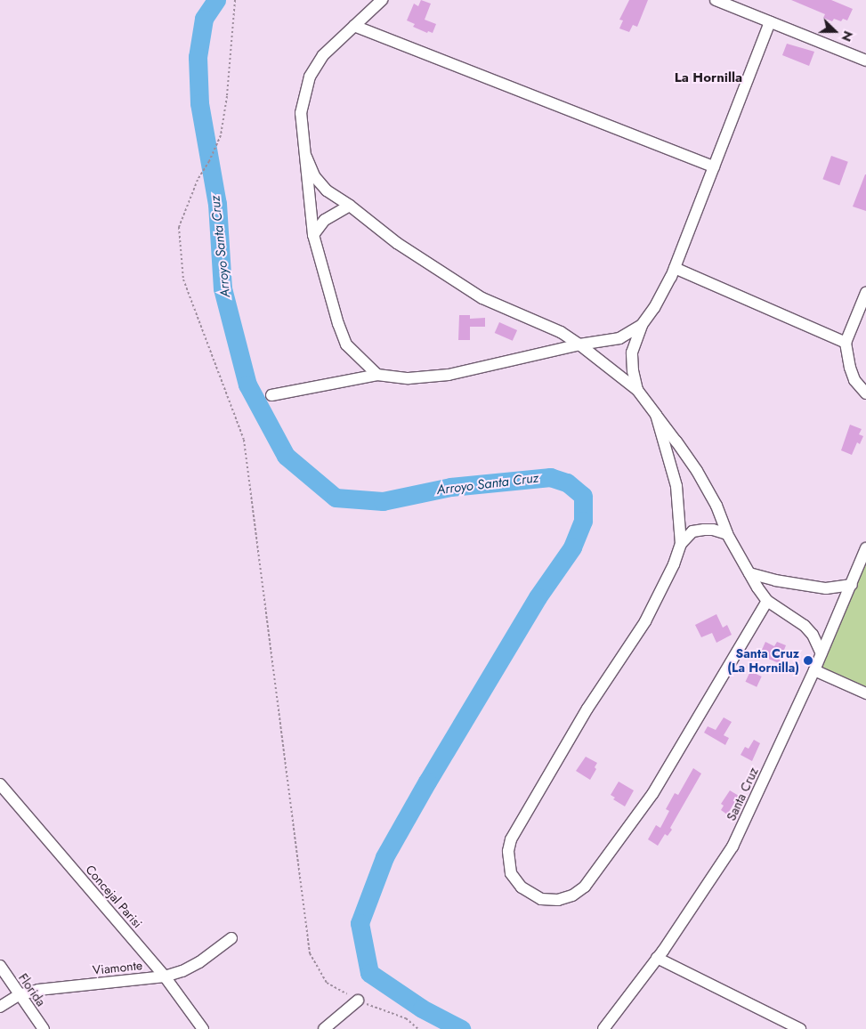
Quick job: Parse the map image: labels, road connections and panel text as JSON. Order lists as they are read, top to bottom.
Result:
{
  "streets": {
    "street": [
      "Santa Cruz",
      "Concejal Parisi",
      "Viamonte",
      "Florida"
    ]
  },
  "crossings": [
    ["Concejal Parisi", "Viamonte"],
    ["Viamonte", "Florida"]
  ],
  "districts": ["La Hornilla"],
  "water": ["Arroyo Santa Cruz"],
  "places": ["Santa Cruz (La Hornilla)"],
  "north": "right"
}
